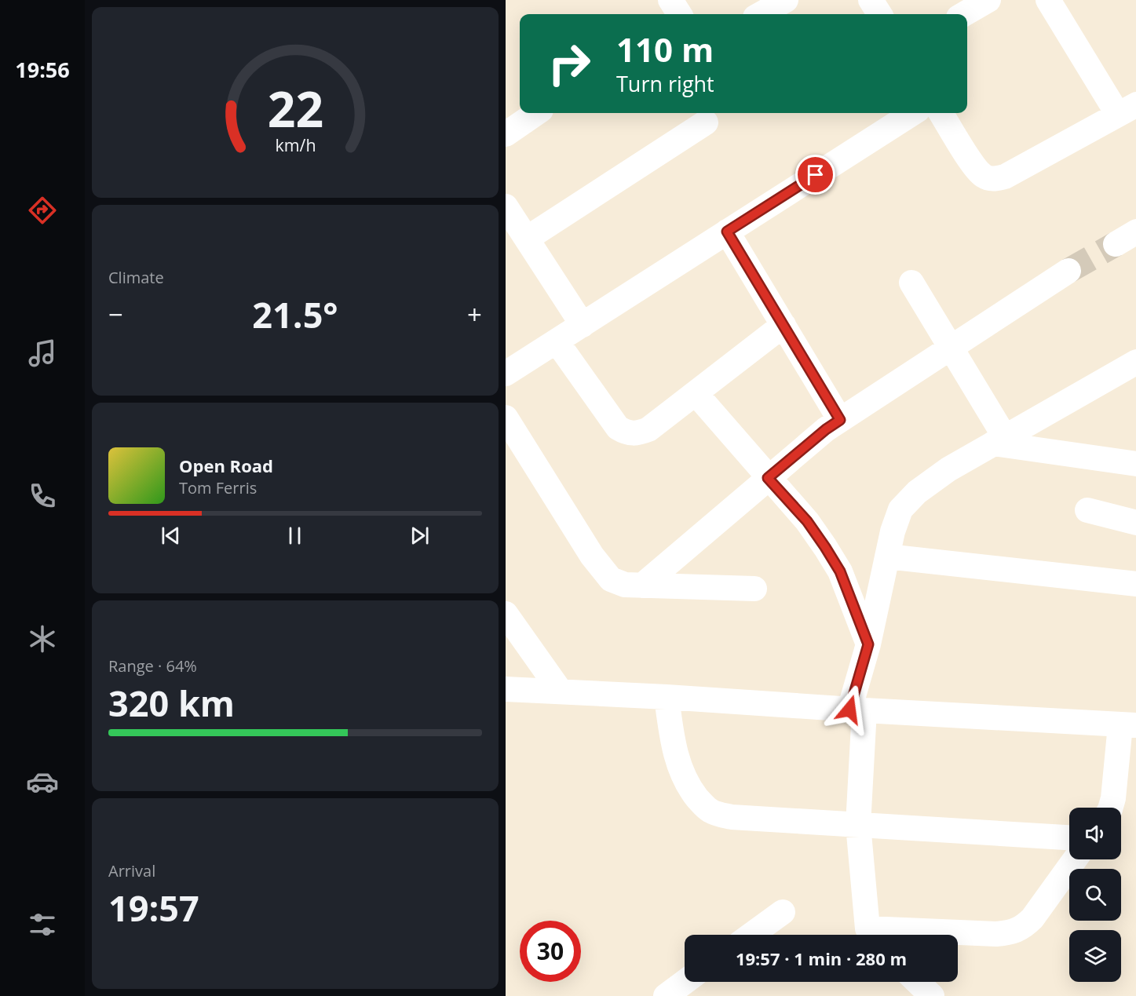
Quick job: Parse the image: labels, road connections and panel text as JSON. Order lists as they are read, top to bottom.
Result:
{
  "page": {
    "tabs": "19:56",
    "turn": ["110 m", "Turn right"],
    "tile": [
      "Climate",
      ["Range · 64%", "320 km"],
      ["Arrival", "19:57"]
    ],
    "heat": ["−", "21.5°", "+"],
    "song": ["Open Road", "Tom Ferris"],
    "limit": "30",
    "trip": "19:57 · 1 min · 280 m",
    "gauge": ["22", "km/h"]
  }
}
